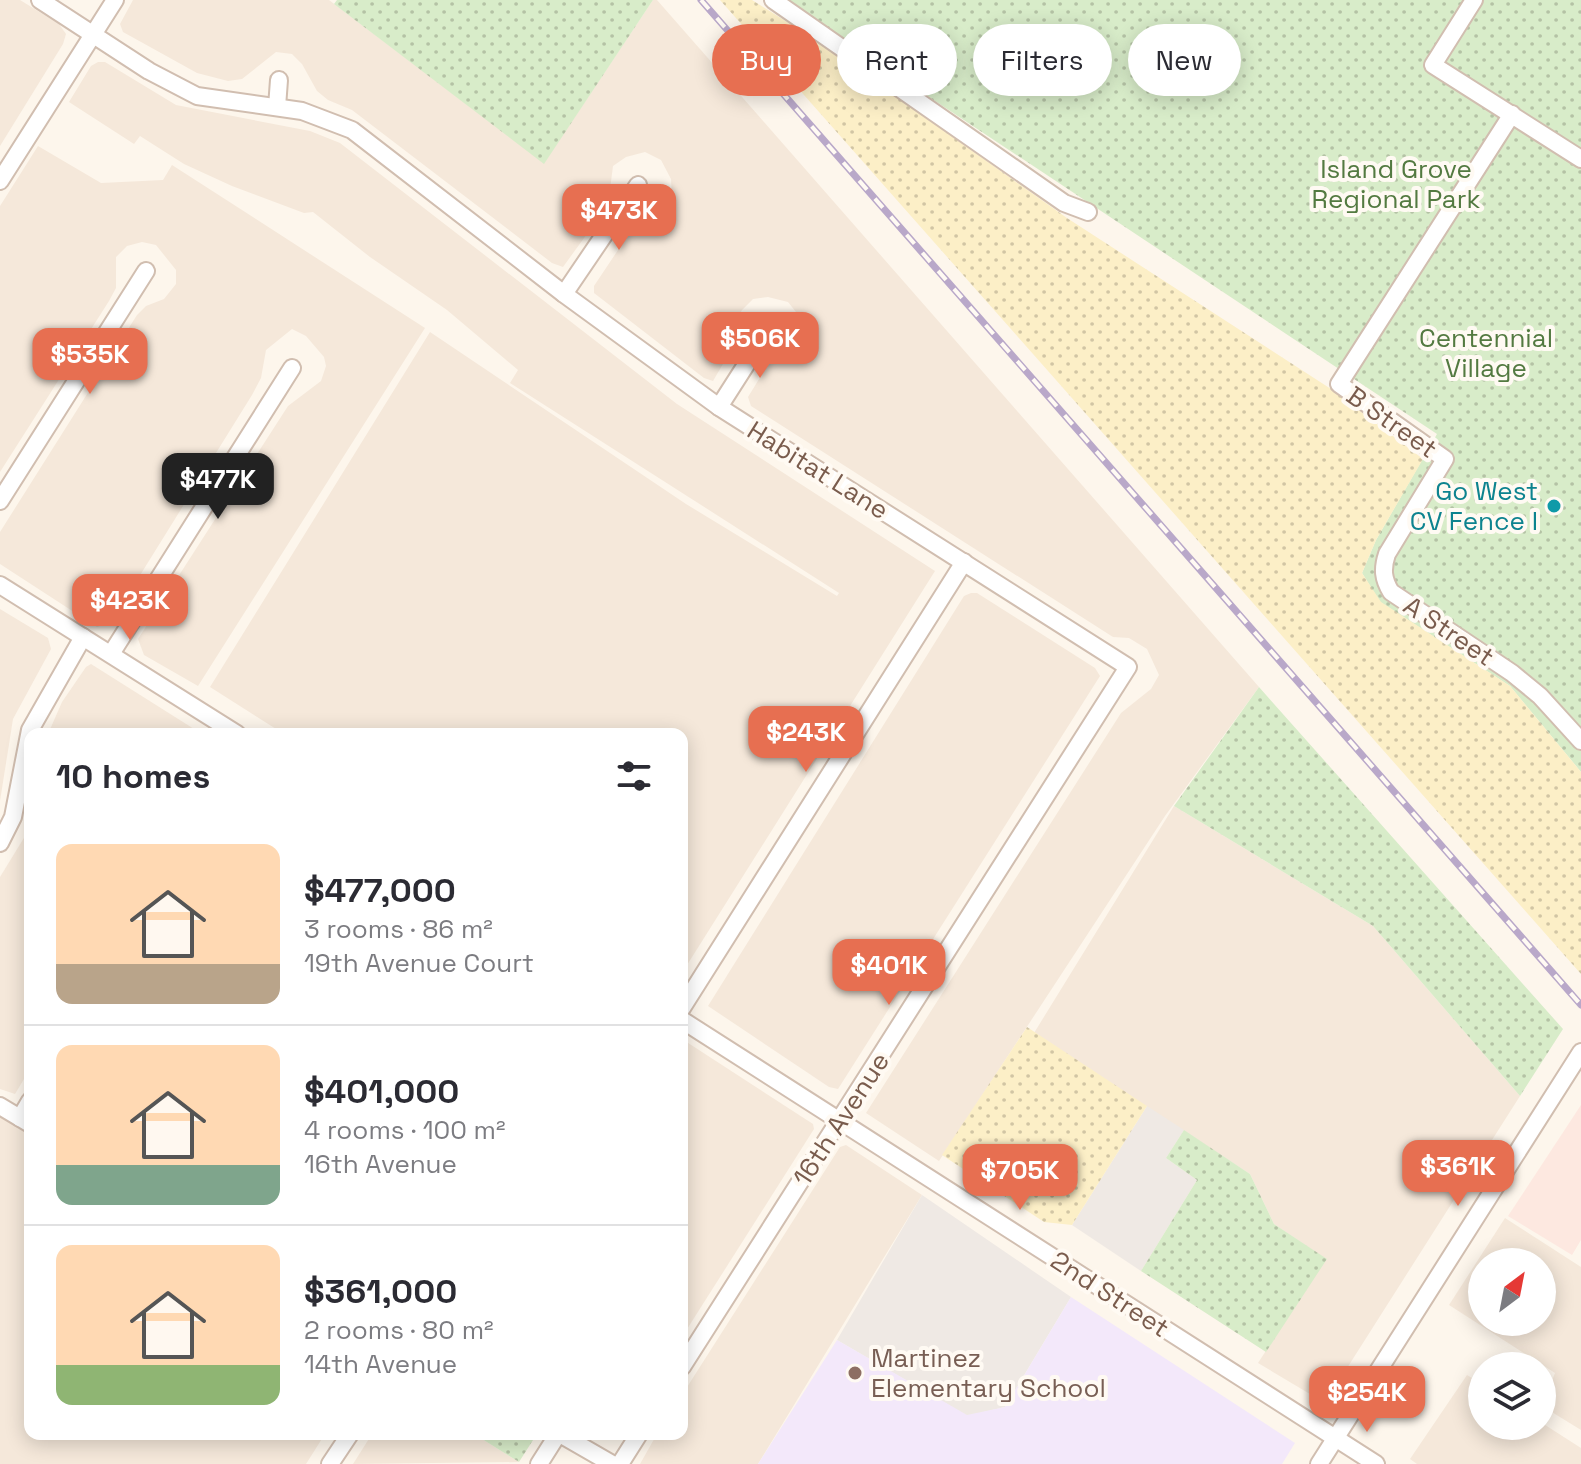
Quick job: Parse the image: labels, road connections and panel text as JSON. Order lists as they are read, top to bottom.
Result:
{
  "streets": {
    "street": [
      "B Street",
      "Habitat Lane",
      "A Street",
      "16th Avenue",
      "2nd Street"
    ]
  },
  "crossings": [
    ["B Street", "A Street"],
    ["Habitat Lane", "16th Avenue"],
    ["16th Avenue", "2nd Street"]
  ],
  "parks": ["Island Grove Regional Park", "Centennial Village"],
  "places": ["Go West CV Fence I", "Martinez Elementary School"],
  "north": "top right",
  "page": {
    "chip": [
      "Buy",
      "Rent",
      "Filters",
      "New"
    ],
    "price": [
      "$473K",
      "$506K",
      "$535K",
      "$477K",
      "$423K",
      "$243K",
      "$401K",
      "$361K",
      "$705K",
      "$254K"
    ],
    "heading": "10 homes",
    "list": [
      {
        "name": "$477,000",
        "note": "3 rooms · 86 m² · 19th Avenue Court"
      },
      {
        "name": "$401,000",
        "note": "4 rooms · 100 m² · 16th Avenue"
      },
      {
        "name": "$361,000",
        "note": "2 rooms · 80 m² · 14th Avenue"
      }
    ]
  }
}
